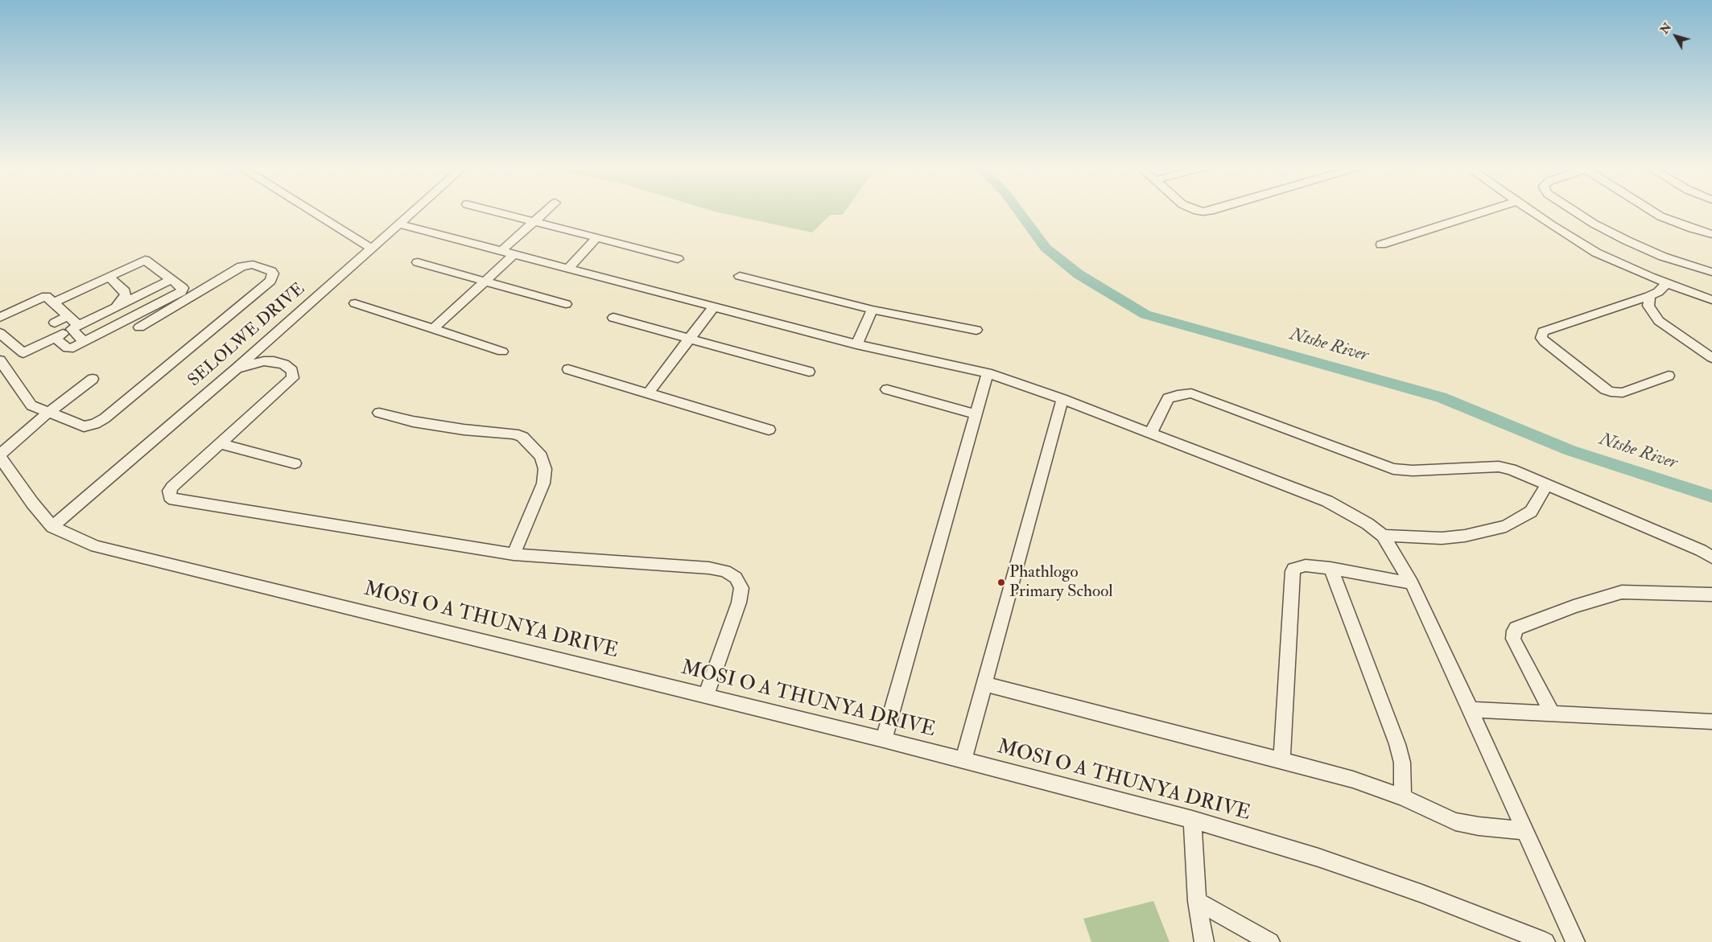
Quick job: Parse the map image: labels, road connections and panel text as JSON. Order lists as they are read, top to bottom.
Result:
{
  "streets": {
    "street": ["SELOLWE DRIVE", "MOSI O A THUNYA DRIVE"]
  },
  "crossings": [
    ["SELOLWE DRIVE", "MOSI O A THUNYA DRIVE"]
  ],
  "water": ["Ntshe River"],
  "places": ["Phathlogo Primary School"],
  "north": "top left"
}
